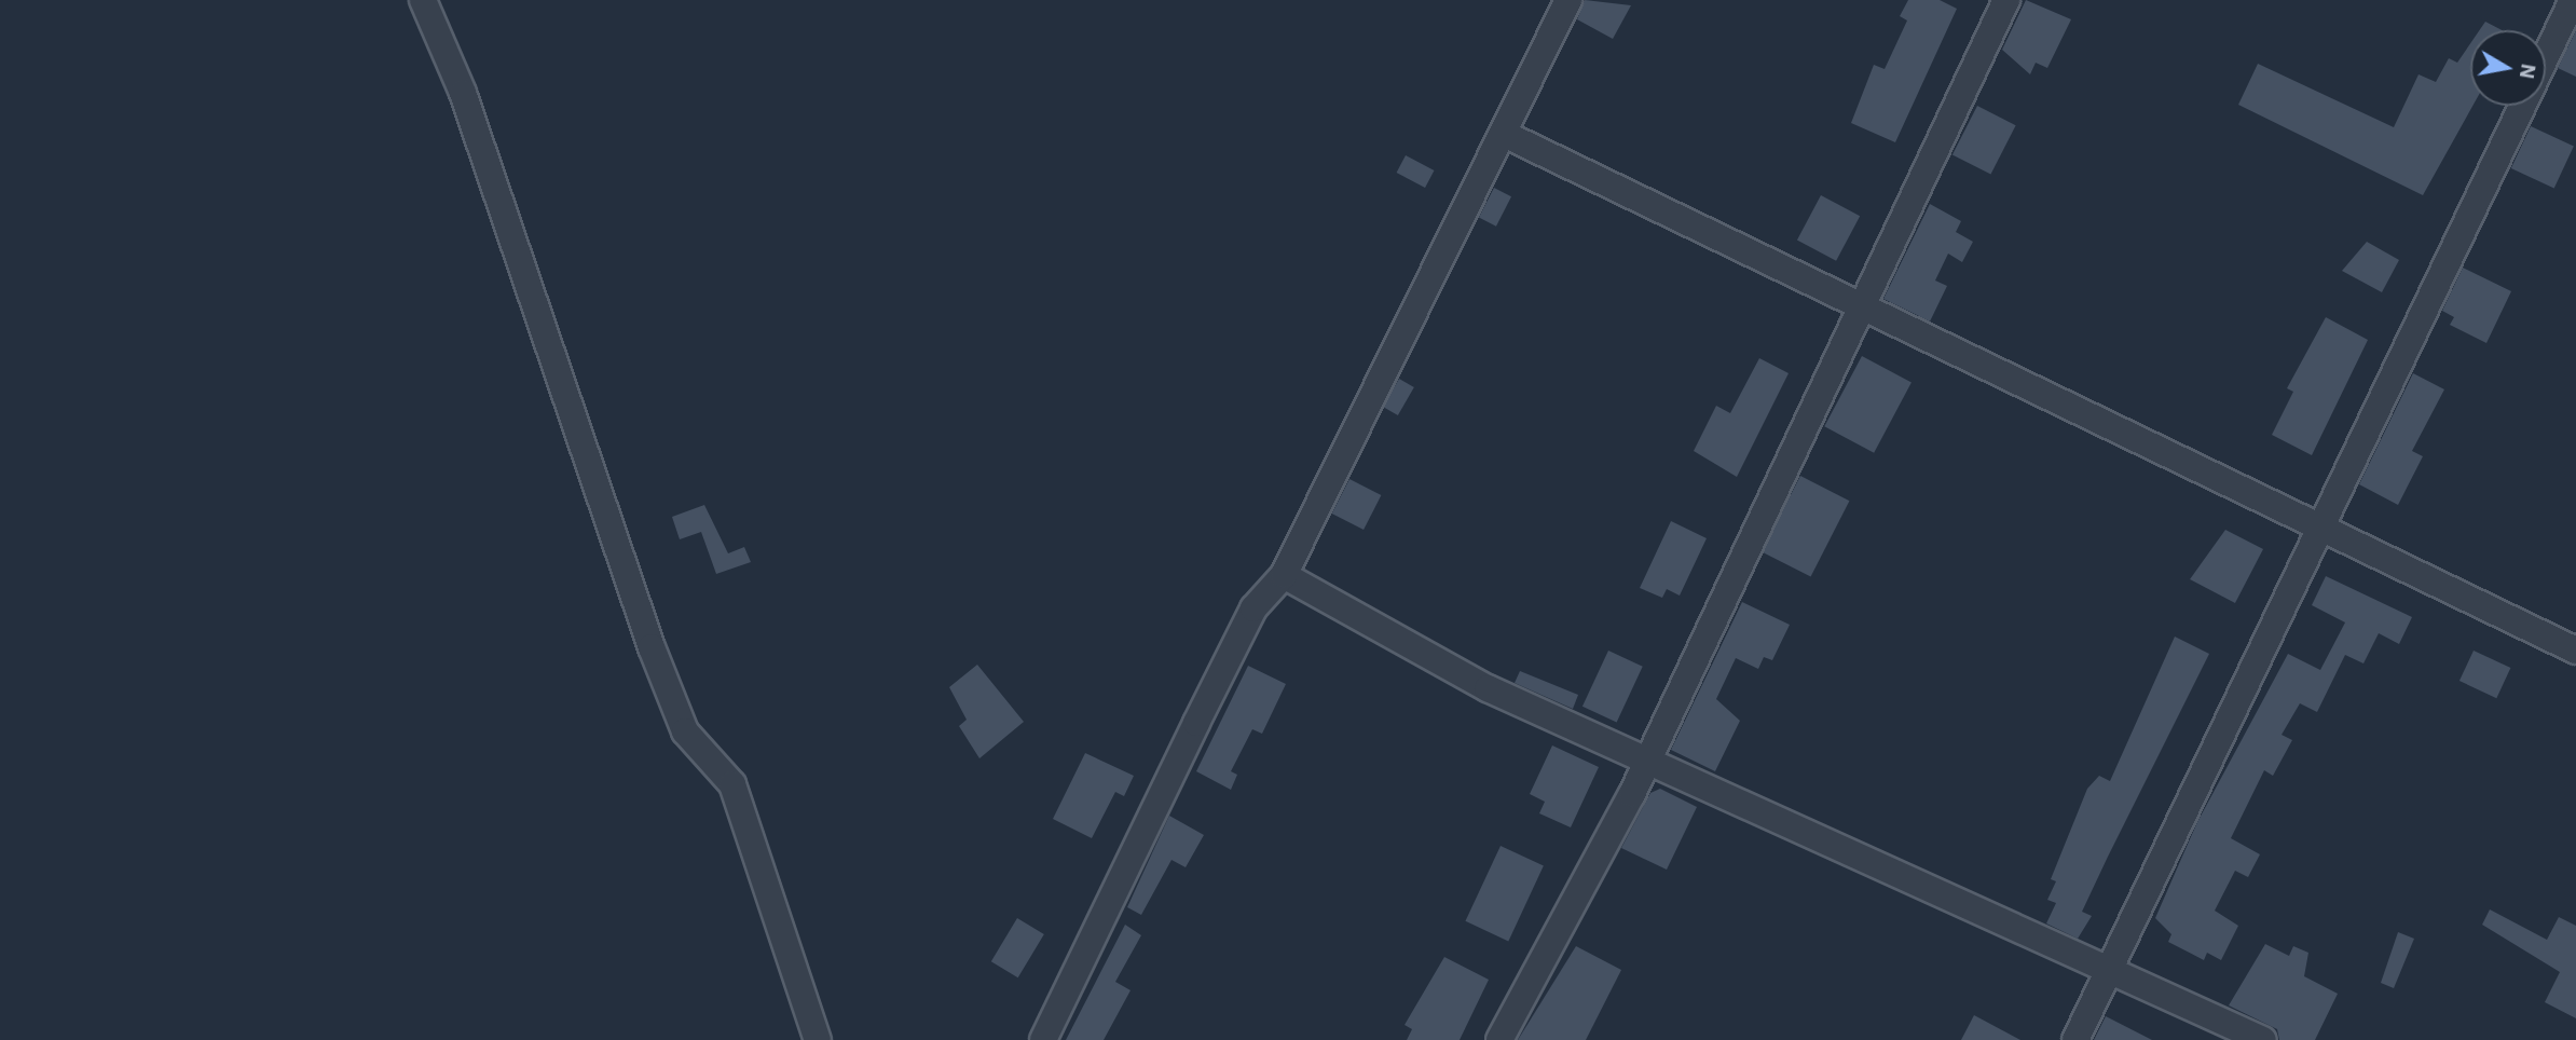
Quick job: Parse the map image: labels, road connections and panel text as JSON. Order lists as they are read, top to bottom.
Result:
{
  "north": "right"
}
